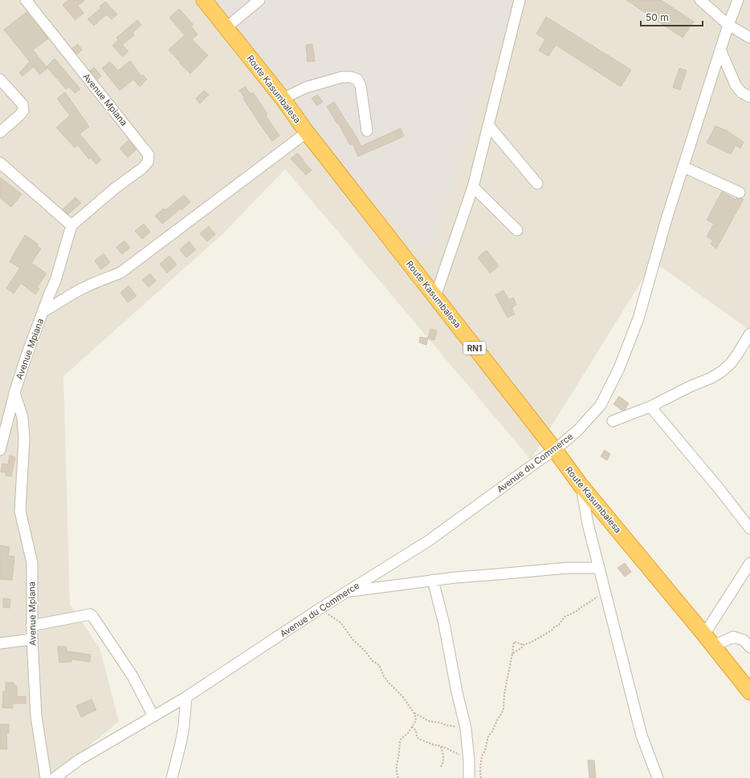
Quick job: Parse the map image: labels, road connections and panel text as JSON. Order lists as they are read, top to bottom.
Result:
{
  "streets": {
    "highway": ["Route Kasumbalesa", "RN1"],
    "street": ["Avenue Mpiana", "Avenue du Commerce"]
  },
  "crossings": [
    ["Route Kasumbalesa", "Avenue du Commerce"]
  ],
  "scale_bar": "50 m"
}
